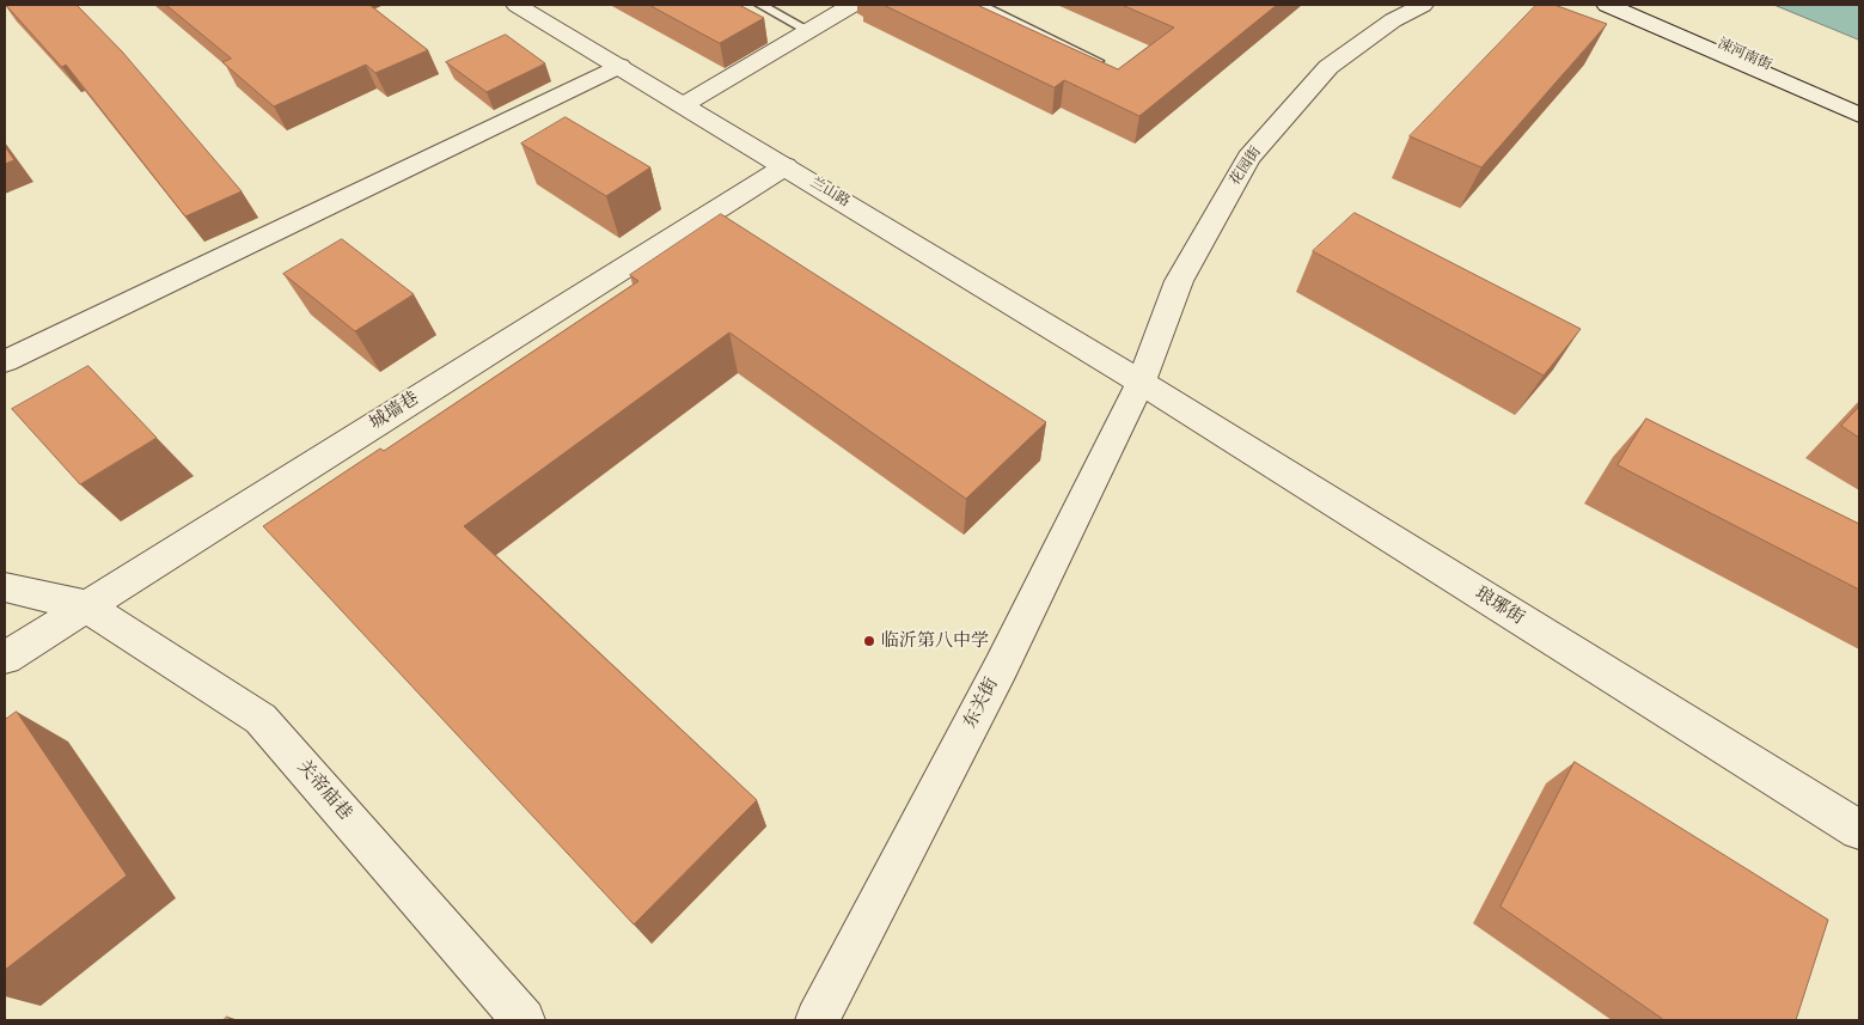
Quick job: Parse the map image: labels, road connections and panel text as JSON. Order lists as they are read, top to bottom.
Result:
{
  "streets": {
    "street": [
      "涑河南街",
      "花园街",
      "兰山路",
      "城墙巷",
      "琅琊街",
      "东关街",
      "关帝庙巷"
    ]
  },
  "crossings": [
    ["花园街", "兰山路"],
    ["花园街", "琅琊街"],
    ["花园街", "东关街"],
    ["兰山路", "城墙巷"],
    ["兰山路", "琅琊街"],
    ["兰山路", "东关街"],
    ["城墙巷", "关帝庙巷"],
    ["琅琊街", "东关街"]
  ],
  "places": ["临沂第八中学"]
}
